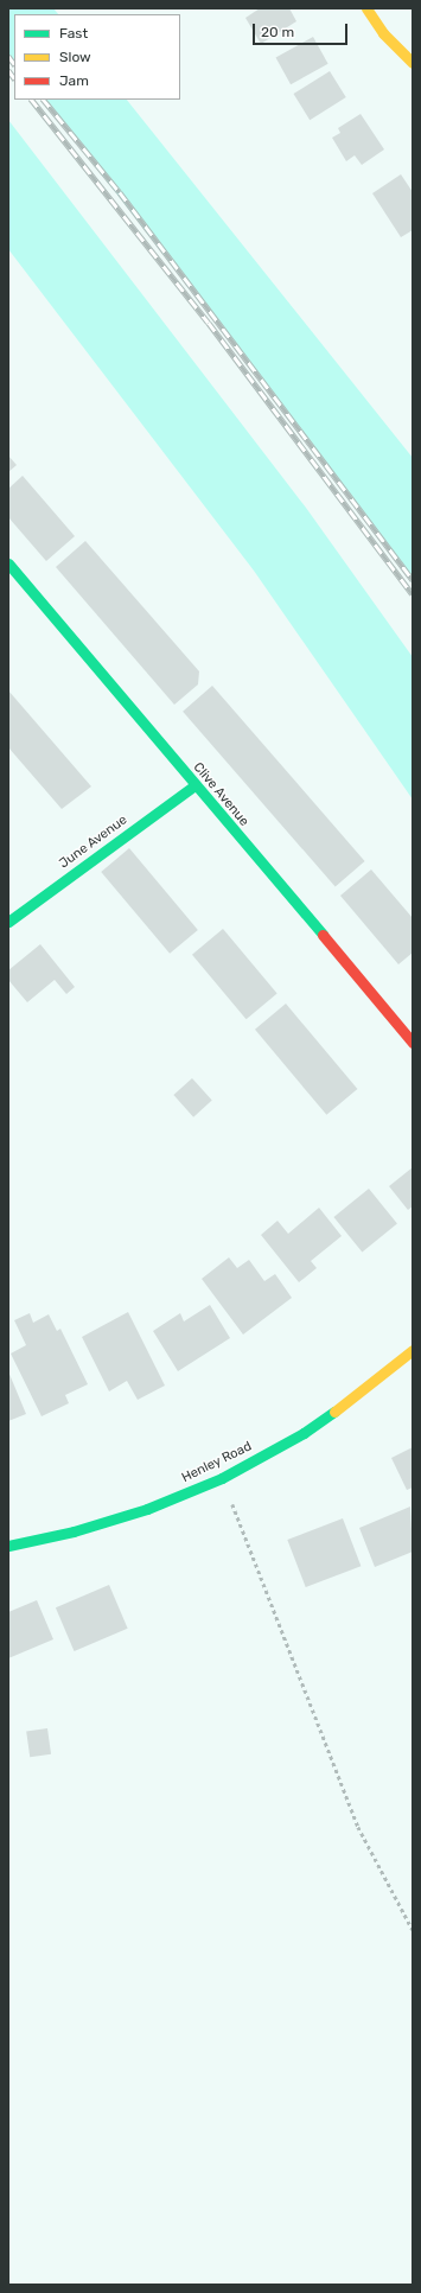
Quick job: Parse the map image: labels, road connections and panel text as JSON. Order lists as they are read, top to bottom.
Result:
{
  "streets": {
    "street": ["Clive Avenue", "June Avenue", "Henley Road"]
  },
  "crossings": [
    ["Clive Avenue", "June Avenue"]
  ],
  "legend": ["Fast", "Slow", "Jam"],
  "scale_bar": "20 m"
}
